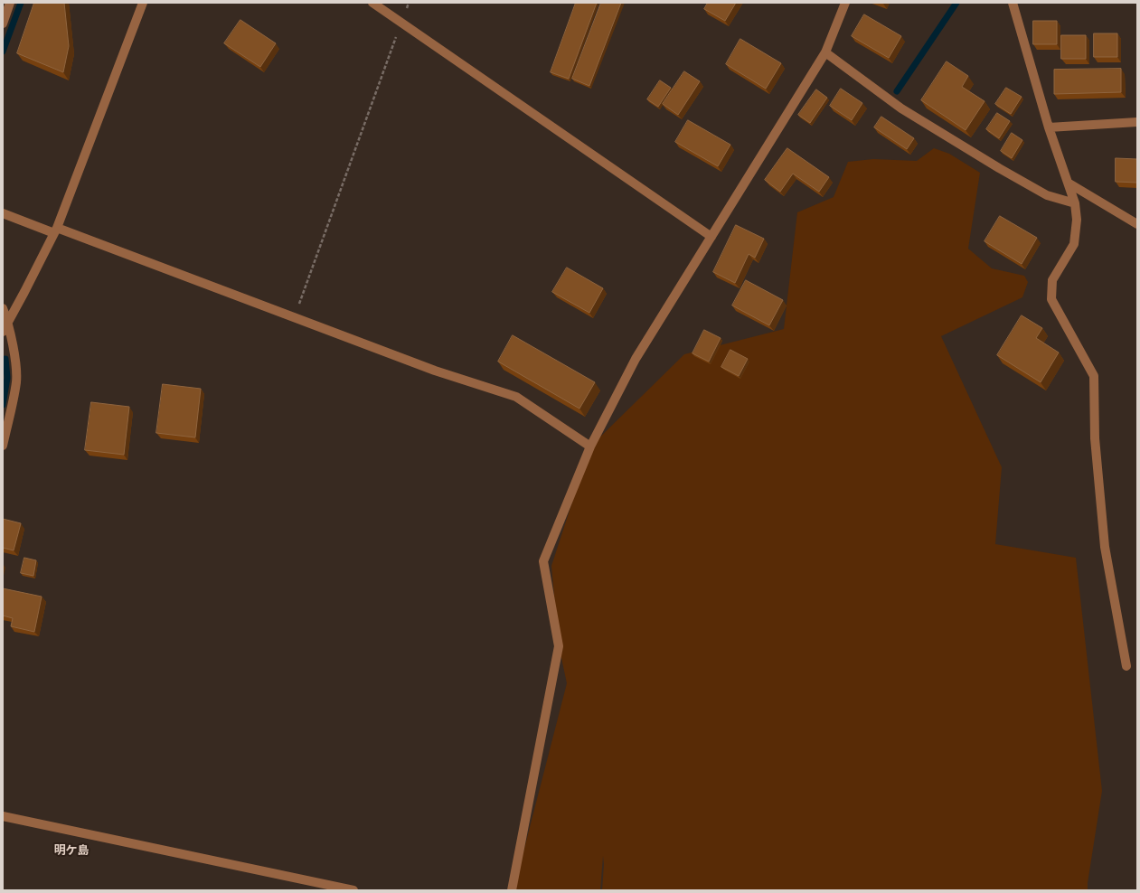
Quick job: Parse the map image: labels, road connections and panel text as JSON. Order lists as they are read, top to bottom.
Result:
{
  "districts": ["明ケ島"]
}
